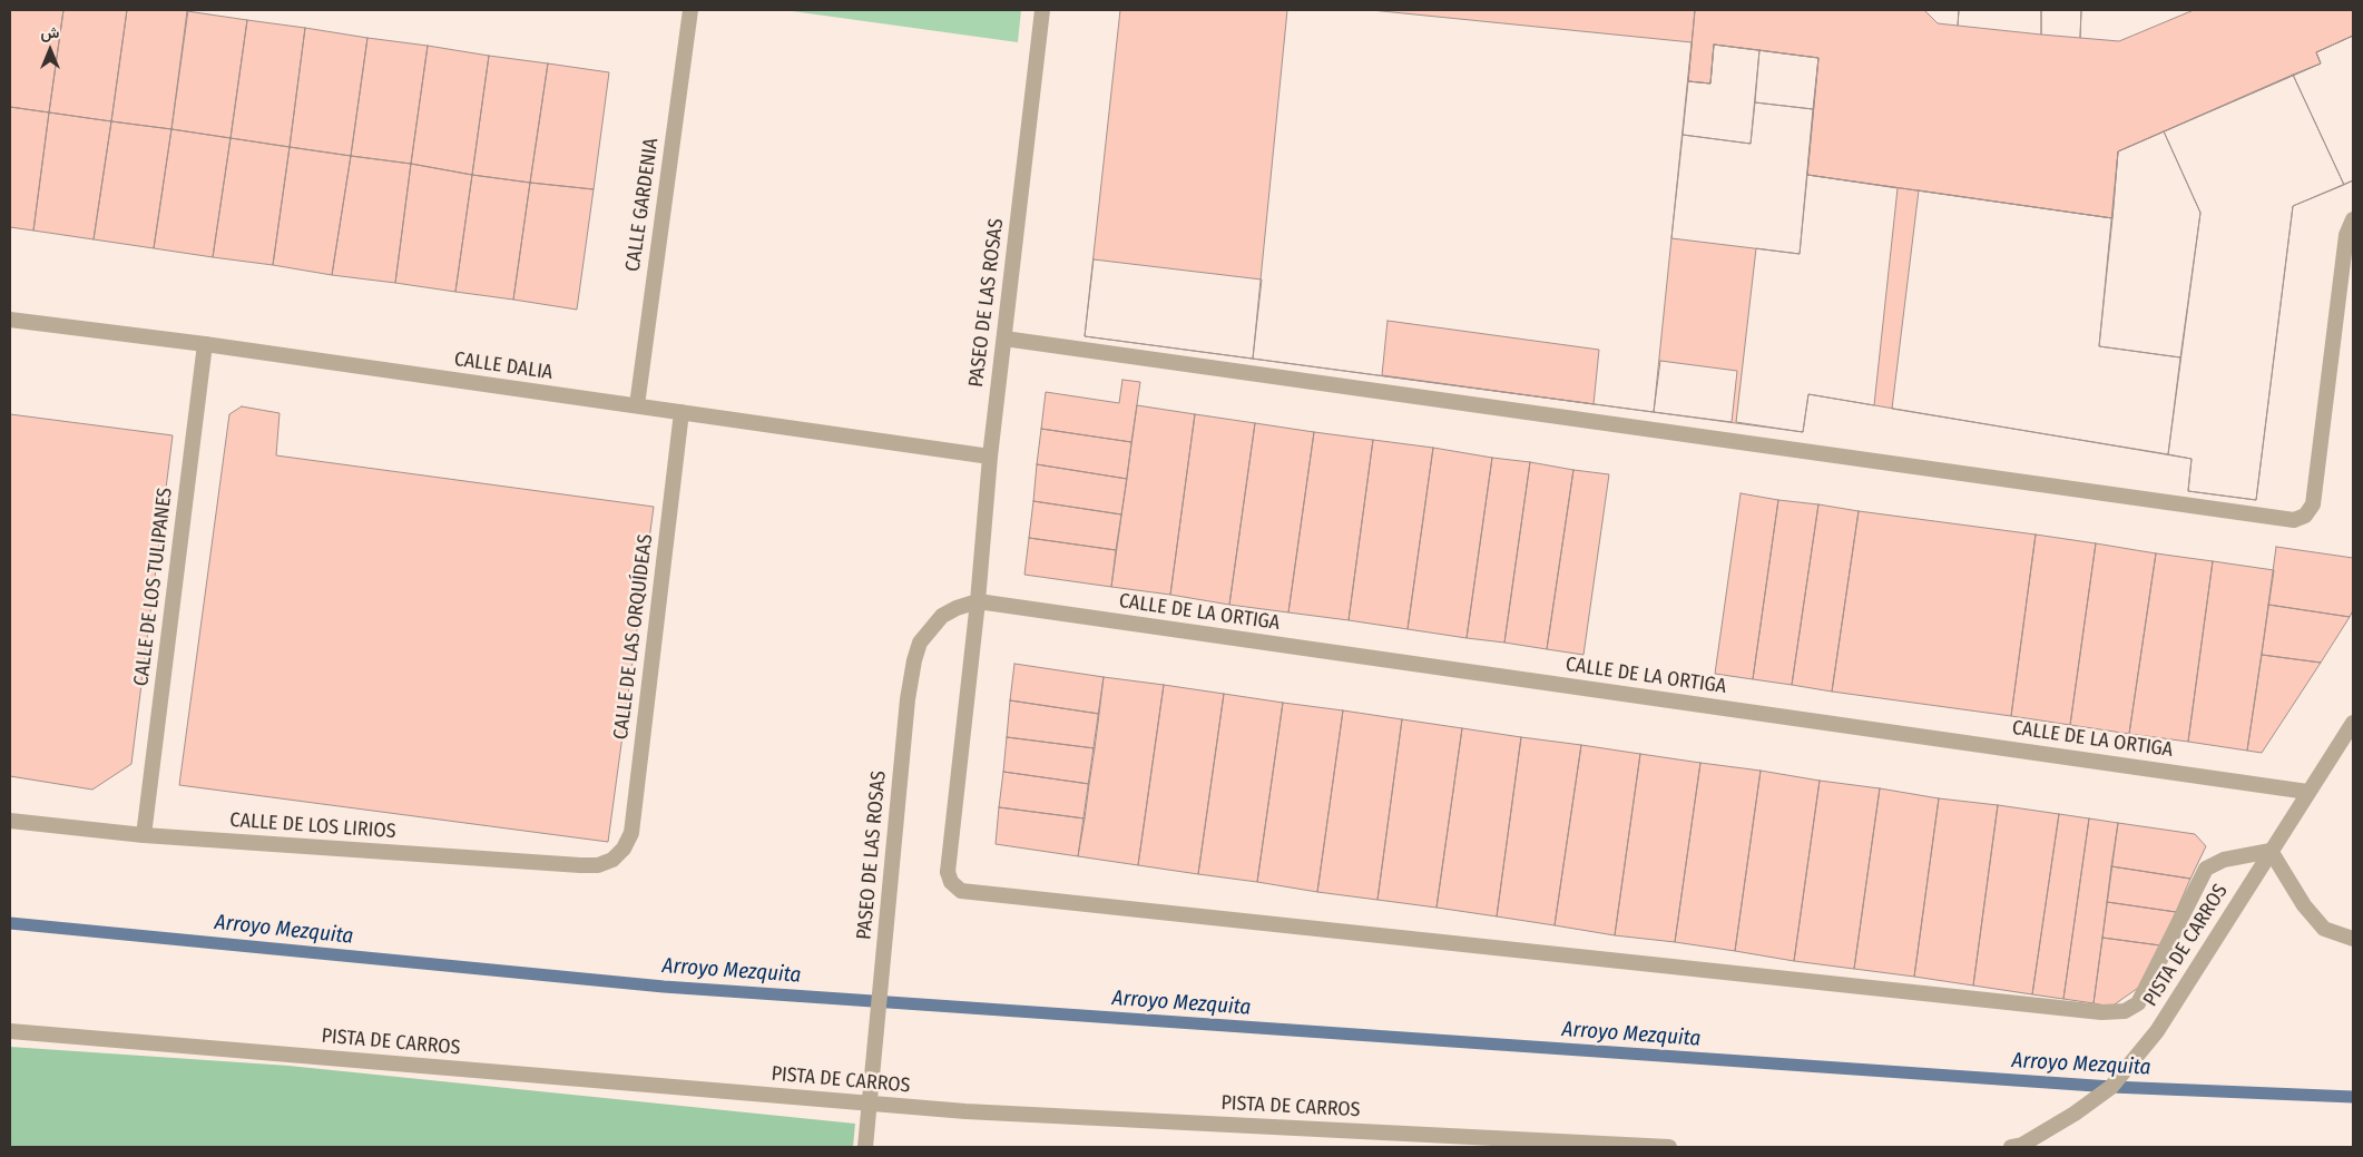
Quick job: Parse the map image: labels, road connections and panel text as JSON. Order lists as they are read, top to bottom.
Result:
{
  "streets": {
    "street": [
      "CALLE GARDENIA",
      "PASEO DE LAS ROSAS",
      "CALLE DALIA",
      "CALLE DE LOS TULIPANES",
      "CALLE DE LA ORTIGA",
      "CALLE DE LAS ORQUÍDEAS",
      "CALLE DE LOS LIRIOS",
      "PISTA DE CARROS"
    ]
  },
  "crossings": [
    ["CALLE GARDENIA", "CALLE DALIA"],
    ["PASEO DE LAS ROSAS", "CALLE DALIA"],
    ["PASEO DE LAS ROSAS", "CALLE DE LA ORTIGA"],
    ["PASEO DE LAS ROSAS", "PISTA DE CARROS"],
    ["CALLE DALIA", "CALLE DE LOS TULIPANES"],
    ["CALLE DALIA", "CALLE DE LAS ORQUÍDEAS"],
    ["CALLE DE LOS TULIPANES", "CALLE DE LOS LIRIOS"],
    ["CALLE DE LA ORTIGA", "PISTA DE CARROS"],
    ["CALLE DE LAS ORQUÍDEAS", "CALLE DE LOS LIRIOS"]
  ],
  "water": ["Arroyo Mezquita"],
  "north": "top"
}
